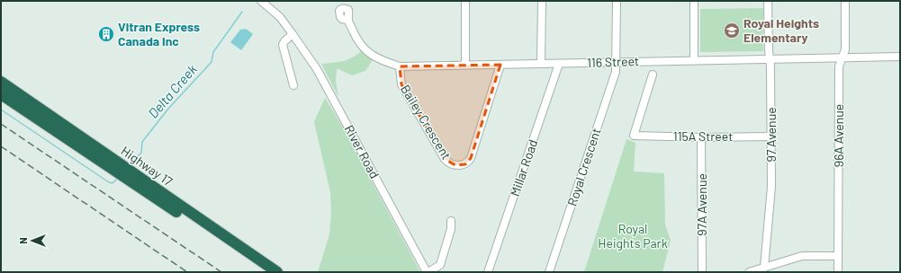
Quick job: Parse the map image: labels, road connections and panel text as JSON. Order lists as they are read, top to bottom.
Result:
{
  "streets": {
    "highway": ["Highway 17"],
    "street": [
      "116 Street",
      "Bailey Crescent",
      "97 Avenue",
      "96A Avenue",
      "115A Street",
      "River Road",
      "Royal Crescent",
      "Millar Road",
      "97A Avenue"
    ]
  },
  "crossings": [
    ["116 Street", "Bailey Crescent"],
    ["116 Street", "97 Avenue"],
    ["116 Street", "96A Avenue"],
    ["116 Street", "Royal Crescent"],
    ["116 Street", "Millar Road"],
    ["97 Avenue", "115A Street"],
    ["115A Street", "97A Avenue"]
  ],
  "water": ["Delta Creek"],
  "parks": ["Royal Heights Park"],
  "places": {
    "school or university": ["Royal Heights Elementary"],
    "building": ["Vitran Express Canada Inc"]
  },
  "north": "left"
}
